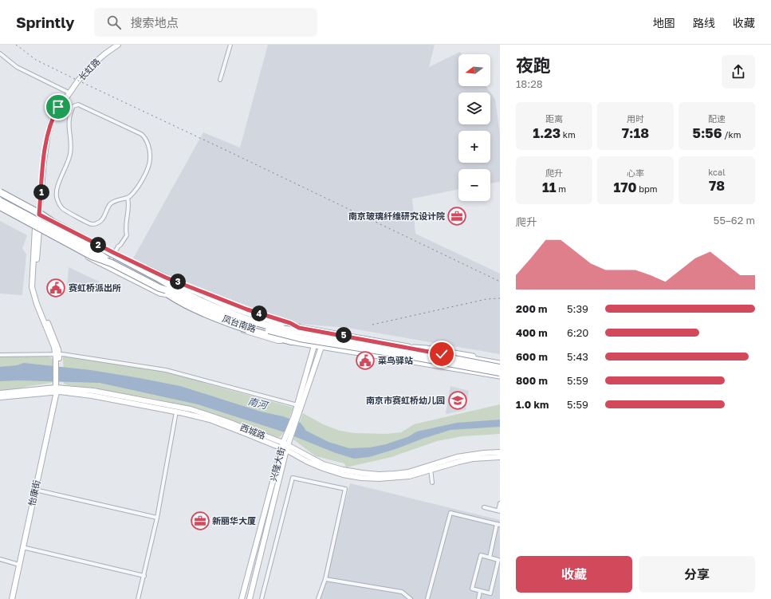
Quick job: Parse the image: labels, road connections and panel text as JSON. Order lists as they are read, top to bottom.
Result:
{
  "streets": {
    "highway": ["凤台南路"],
    "main road": [
      "长虹路",
      "西城路",
      "兴隆大街",
      "怡康街"
    ]
  },
  "crossings": [
    ["长虹路", "凤台南路"],
    ["长虹路", "怡康街"],
    ["凤台南路", "兴隆大街"],
    ["西城路", "兴隆大街"],
    ["西城路", "怡康街"]
  ],
  "water": ["南河"],
  "places": {
    "office": ["南京玻璃纤维研究设计院", "新丽华大厦"],
    "public building": ["赛虹桥派出所", "菜鸟驿站"],
    "school or university": ["南京市赛虹桥幼儿园"]
  },
  "north": "left",
  "page": {
    "header": "Sprintly",
    "search": "搜索地点",
    "nav": ["地图", "路线", "收藏"],
    "heading": ["夜跑", "18:28"],
    "map_buttons": ["+", "−"],
    "stats": [
      ["距离", "1.23 km"],
      ["用时", "7:18"],
      ["配速", "5:56 /km"],
      ["爬升", "11 m"],
      ["心率", "170 bpm"],
      ["kcal", "78"]
    ],
    "pins": [
      "1",
      "2",
      "3",
      "4",
      "5"
    ],
    "chart": ["爬升", "55–62 m"],
    "list": [
      {
        "name": "200 m",
        "note": "5:39"
      },
      {
        "name": "400 m",
        "note": "6:20"
      },
      {
        "name": "600 m",
        "note": "5:43"
      },
      {
        "name": "800 m",
        "note": "5:59"
      },
      {
        "name": "1.0 km",
        "note": "5:59"
      }
    ],
    "buttons": ["收藏", "分享"]
  }
}
